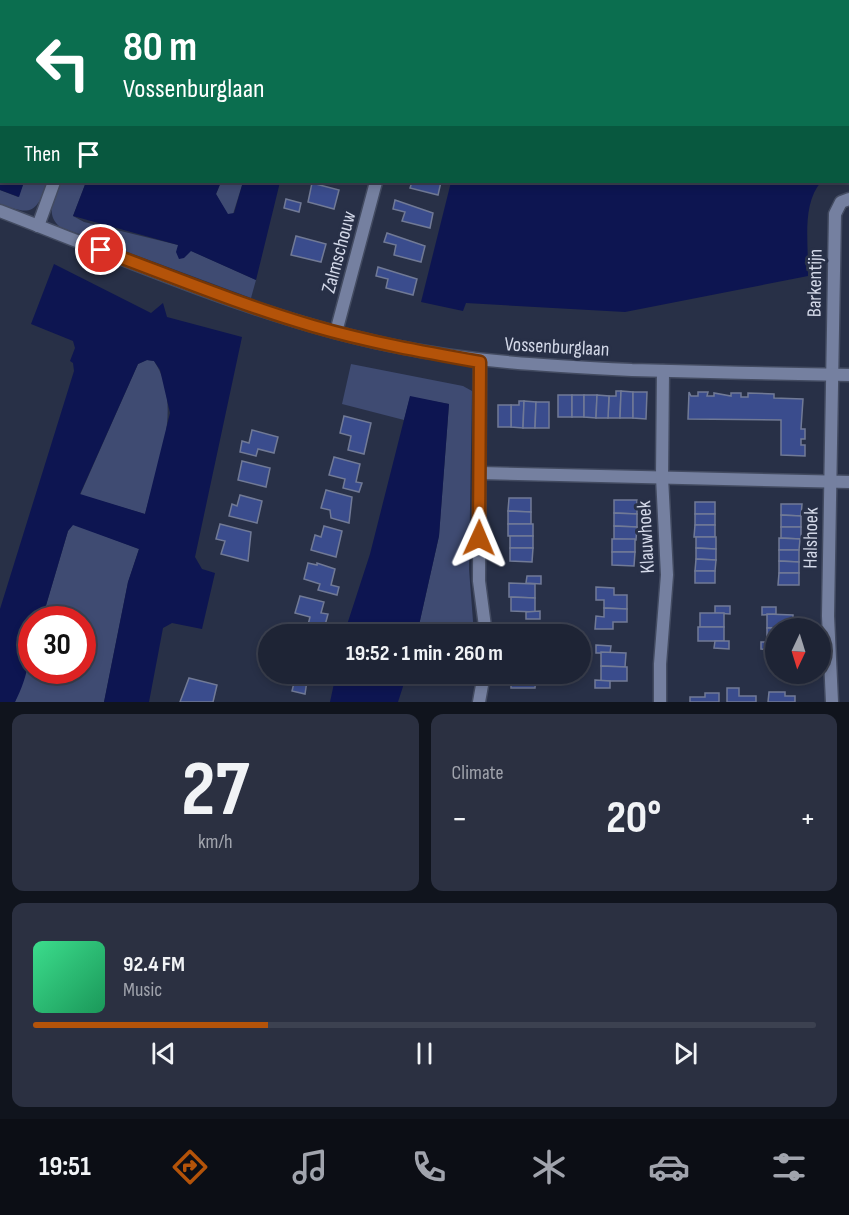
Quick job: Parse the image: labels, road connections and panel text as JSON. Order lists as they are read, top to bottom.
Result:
{
  "streets": {
    "street": [
      "Zalmschouw",
      "Barkentijn",
      "Vossenburglaan",
      "Klauwhoek",
      "Halshoek"
    ]
  },
  "crossings": [
    ["Zalmschouw", "Vossenburglaan"],
    ["Barkentijn", "Vossenburglaan"],
    ["Barkentijn", "Halshoek"],
    ["Vossenburglaan", "Klauwhoek"],
    ["Vossenburglaan", "Halshoek"]
  ],
  "north": "bottom",
  "page": {
    "turn": ["80 m", "Vossenburglaan"],
    "then": "Then",
    "limit": "30",
    "trip": "19:52 · 1 min · 260 m",
    "tile": [
      ["27", "km/h"],
      "Climate"
    ],
    "heat": ["−", "20°", "+"],
    "song": ["92.4 FM", "Music"],
    "tabs": "19:51"
  }
}
